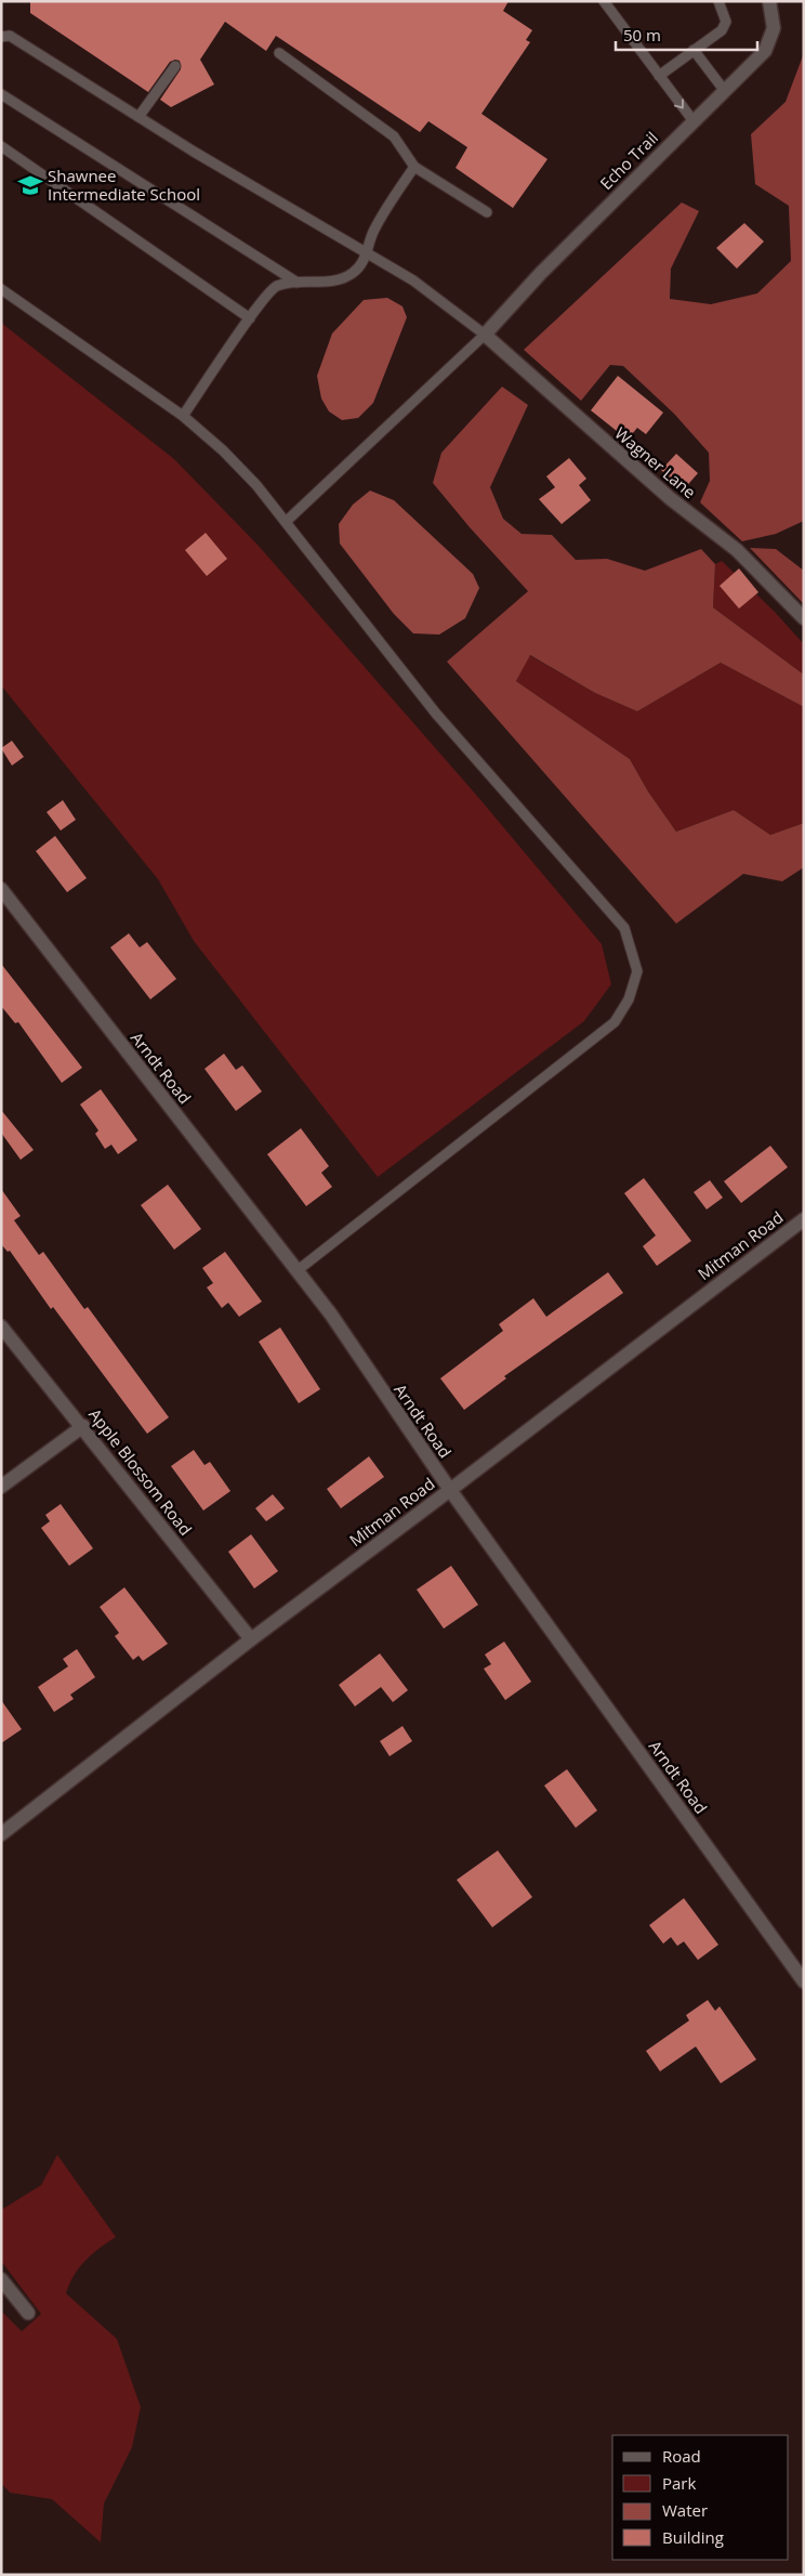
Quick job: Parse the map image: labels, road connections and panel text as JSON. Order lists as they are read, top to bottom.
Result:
{
  "streets": {
    "street": [
      "Echo Trail",
      "Wagner Lane",
      "Arndt Road",
      "Mitman Road",
      "Apple Blossom Road"
    ]
  },
  "crossings": [
    ["Echo Trail", "Wagner Lane"],
    ["Arndt Road", "Mitman Road"],
    ["Mitman Road", "Apple Blossom Road"]
  ],
  "places": {
    "school or university": ["Shawnee Intermediate School"]
  },
  "legend": [
    "Road",
    "Park",
    "Water",
    "Building"
  ],
  "scale_bar": "50 m"
}
